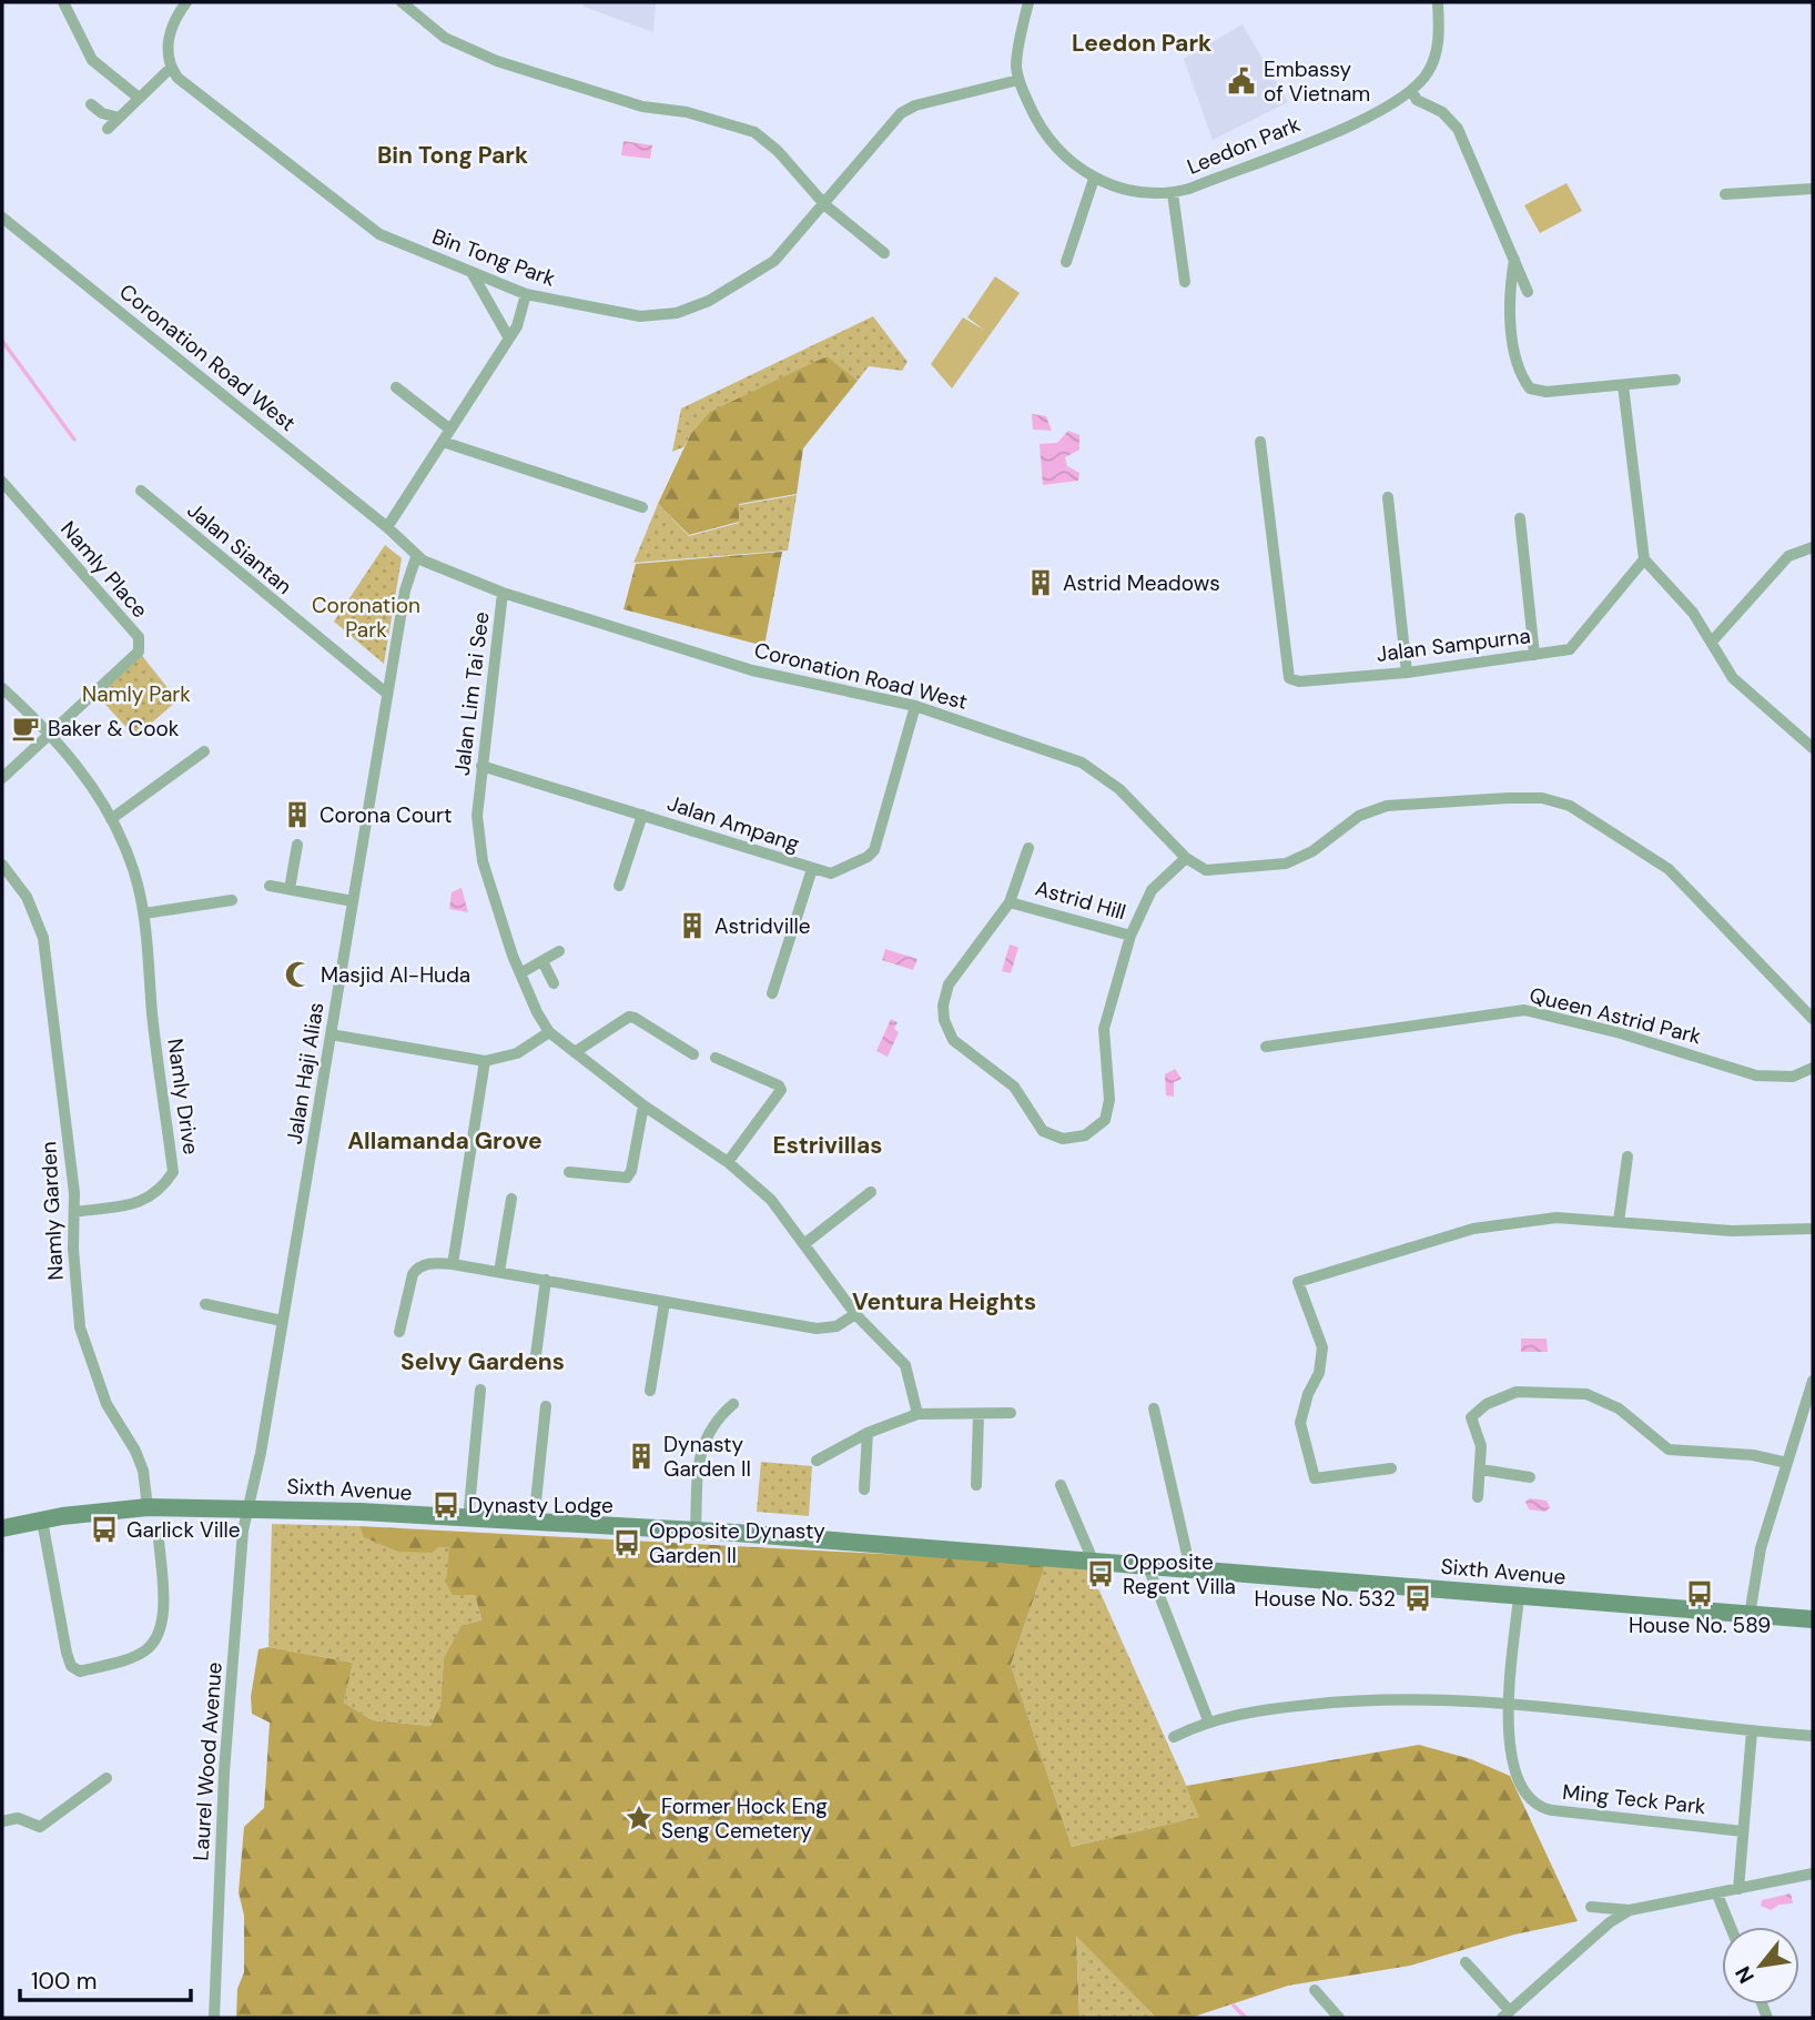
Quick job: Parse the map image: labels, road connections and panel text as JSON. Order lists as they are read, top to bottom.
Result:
{
  "streets": {
    "main road": ["Sixth Avenue"],
    "street": [
      "Leedon Park",
      "Bin Tong Park",
      "Coronation Road West",
      "Jalan Siantan",
      "Namly Place",
      "Jalan Sampurna",
      "Jalan Lim Tai See",
      "Jalan Ampang",
      "Astrid Hill",
      "Queen Astrid Park",
      "Jalan Haji Alias",
      "Namly Drive",
      "Namly Garden",
      "Laurel Wood Avenue",
      "Ming Teck Park"
    ]
  },
  "crossings": [
    ["Leedon Park", "Bin Tong Park"],
    ["Coronation Road West", "Jalan Lim Tai See"],
    ["Coronation Road West", "Jalan Ampang"],
    ["Coronation Road West", "Astrid Hill"],
    ["Coronation Road West", "Jalan Haji Alias"],
    ["Jalan Siantan", "Jalan Haji Alias"],
    ["Namly Place", "Namly Drive"],
    ["Jalan Lim Tai See", "Jalan Ampang"],
    ["Jalan Haji Alias", "Sixth Avenue"],
    ["Jalan Haji Alias", "Laurel Wood Avenue"],
    ["Namly Drive", "Namly Garden"],
    ["Namly Garden", "Sixth Avenue"],
    ["Sixth Avenue", "Laurel Wood Avenue"],
    ["Sixth Avenue", "Ming Teck Park"]
  ],
  "districts": [
    "Leedon Park",
    "Bin Tong Park",
    "Allamanda Grove",
    "Estrivillas",
    "Ventura Heights",
    "Selvy Gardens"
  ],
  "parks": ["Coronation Park", "Namly Park"],
  "places": {
    "public building": ["Embassy of Vietnam"],
    "building": [
      "Astrid Meadows",
      "Corona Court",
      "Astridville",
      "Dynasty Garden II"
    ],
    "cafe": ["Baker & Cook"],
    "mosque": ["Masjid Al-Huda"],
    "bus stop": [
      "Dynasty Lodge",
      "Garlick Ville",
      "Opposite Dynasty Garden II",
      "Opposite Regent Villa",
      "House No. 589",
      "House No. 532"
    ],
    "place": ["Former Hock Eng Seng Cemetery"]
  },
  "scale_bar": "100 m",
  "north": "bottom left"
}
